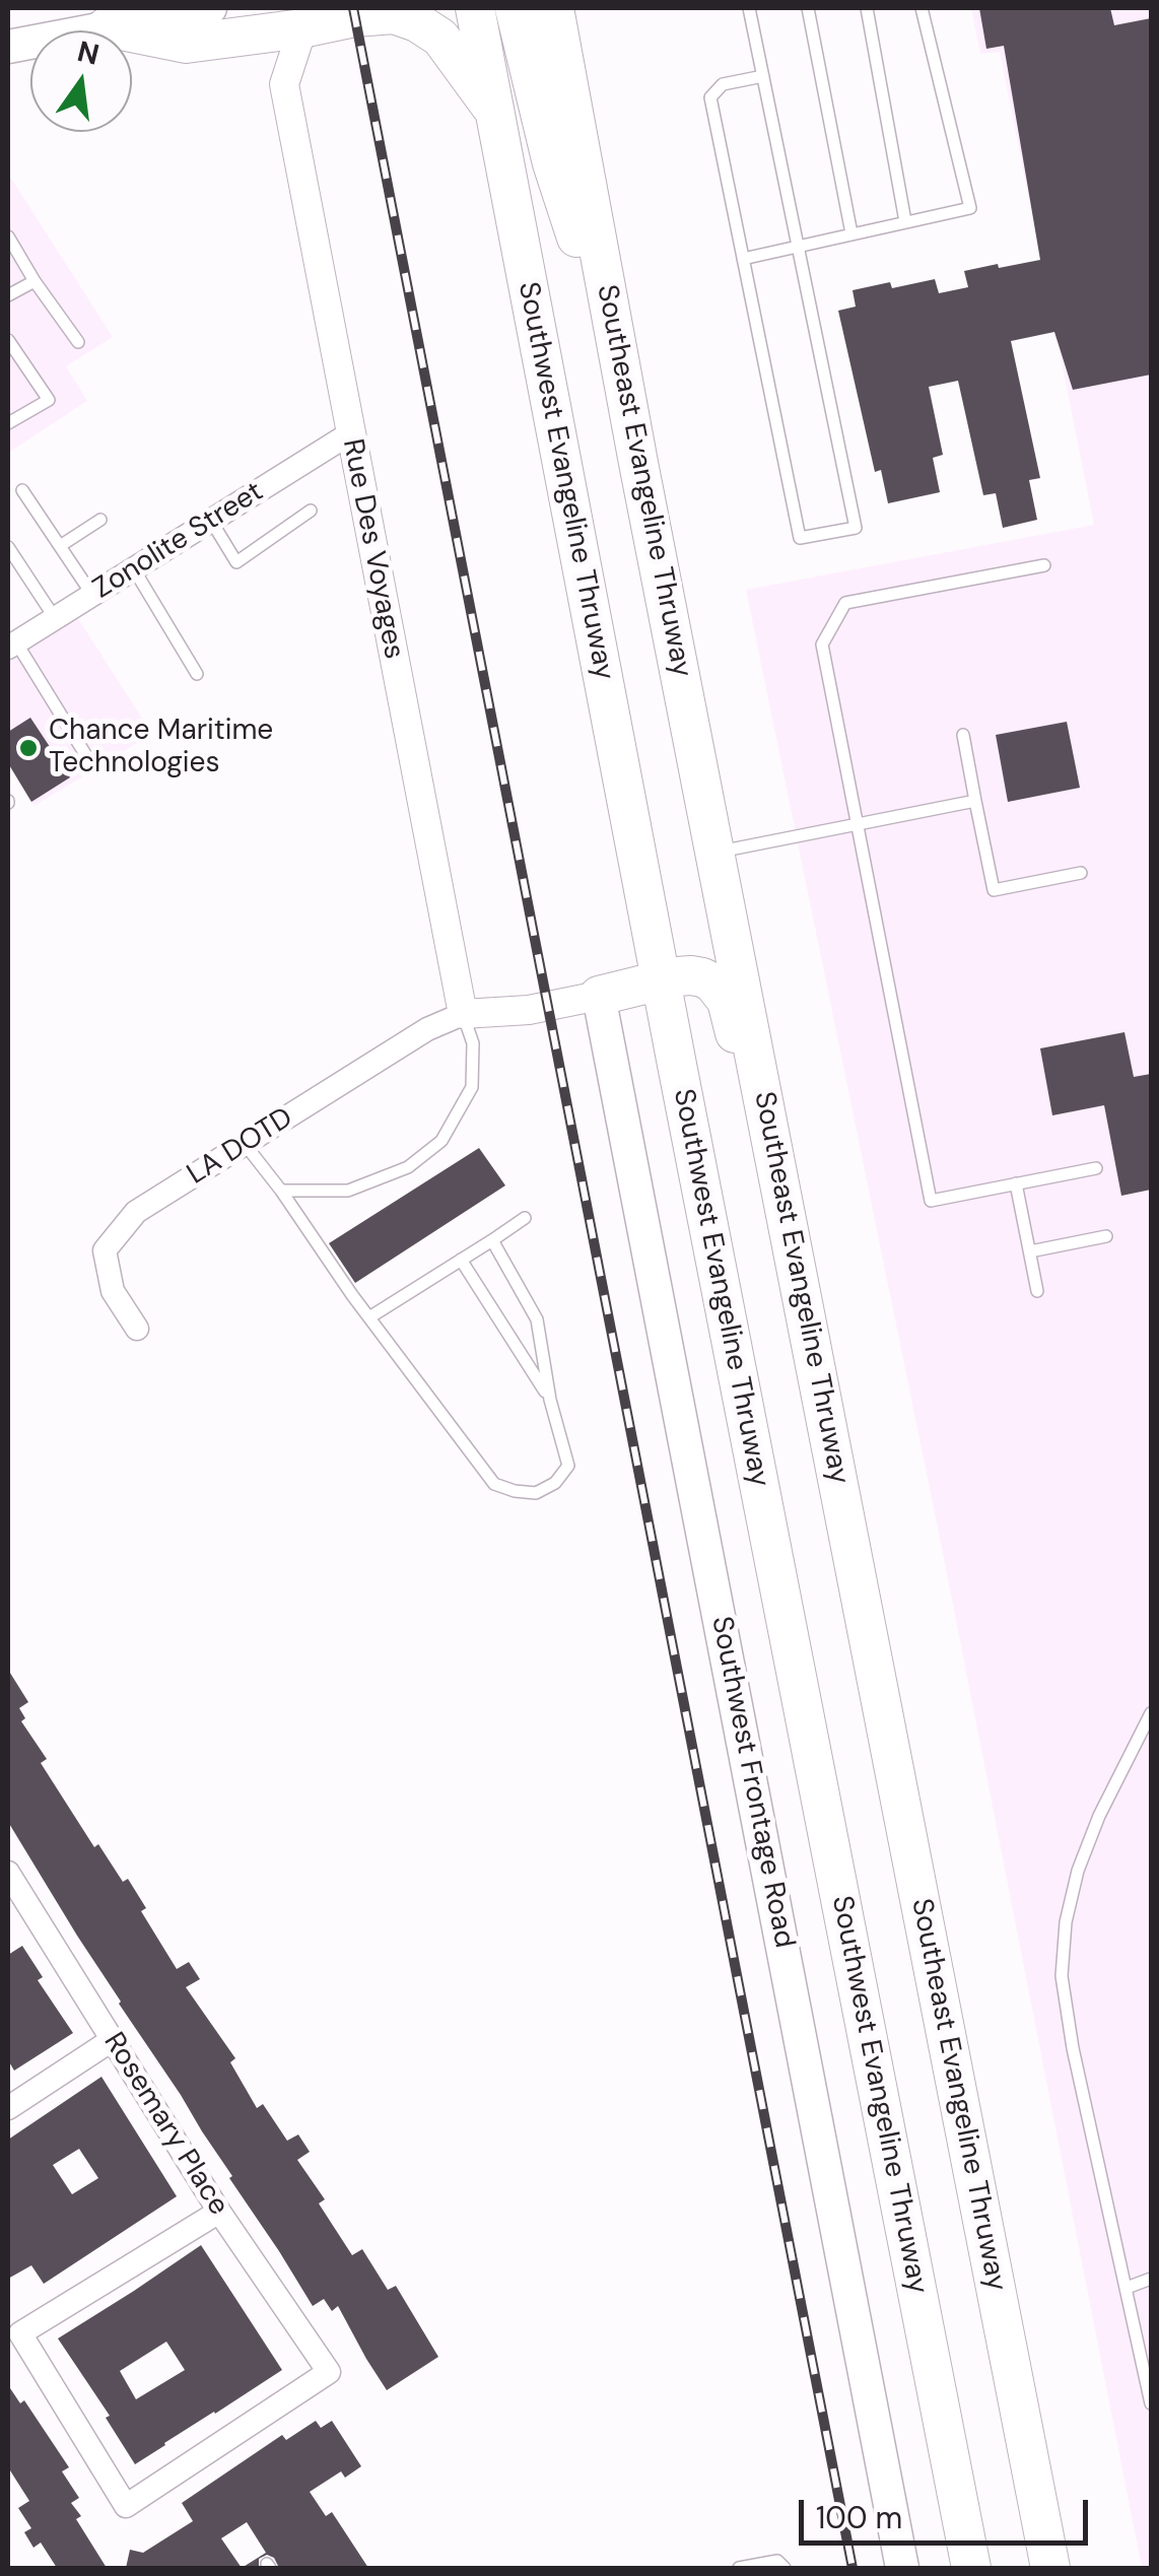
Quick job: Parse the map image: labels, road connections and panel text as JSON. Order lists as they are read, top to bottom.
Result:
{
  "streets": {
    "highway": ["Southwest Evangeline Thruway", "Southeast Evangeline Thruway"],
    "main road": ["Southwest Frontage Road"],
    "street": [
      "Zonolite Street",
      "Rue Des Voyages",
      "LA DOTD",
      "Rosemary Place"
    ]
  },
  "crossings": [
    ["Zonolite Street", "Rue Des Voyages"],
    ["Rue Des Voyages", "LA DOTD"]
  ],
  "places": ["Chance Maritime Technologies"],
  "scale_bar": "100 m",
  "north": "top"
}
